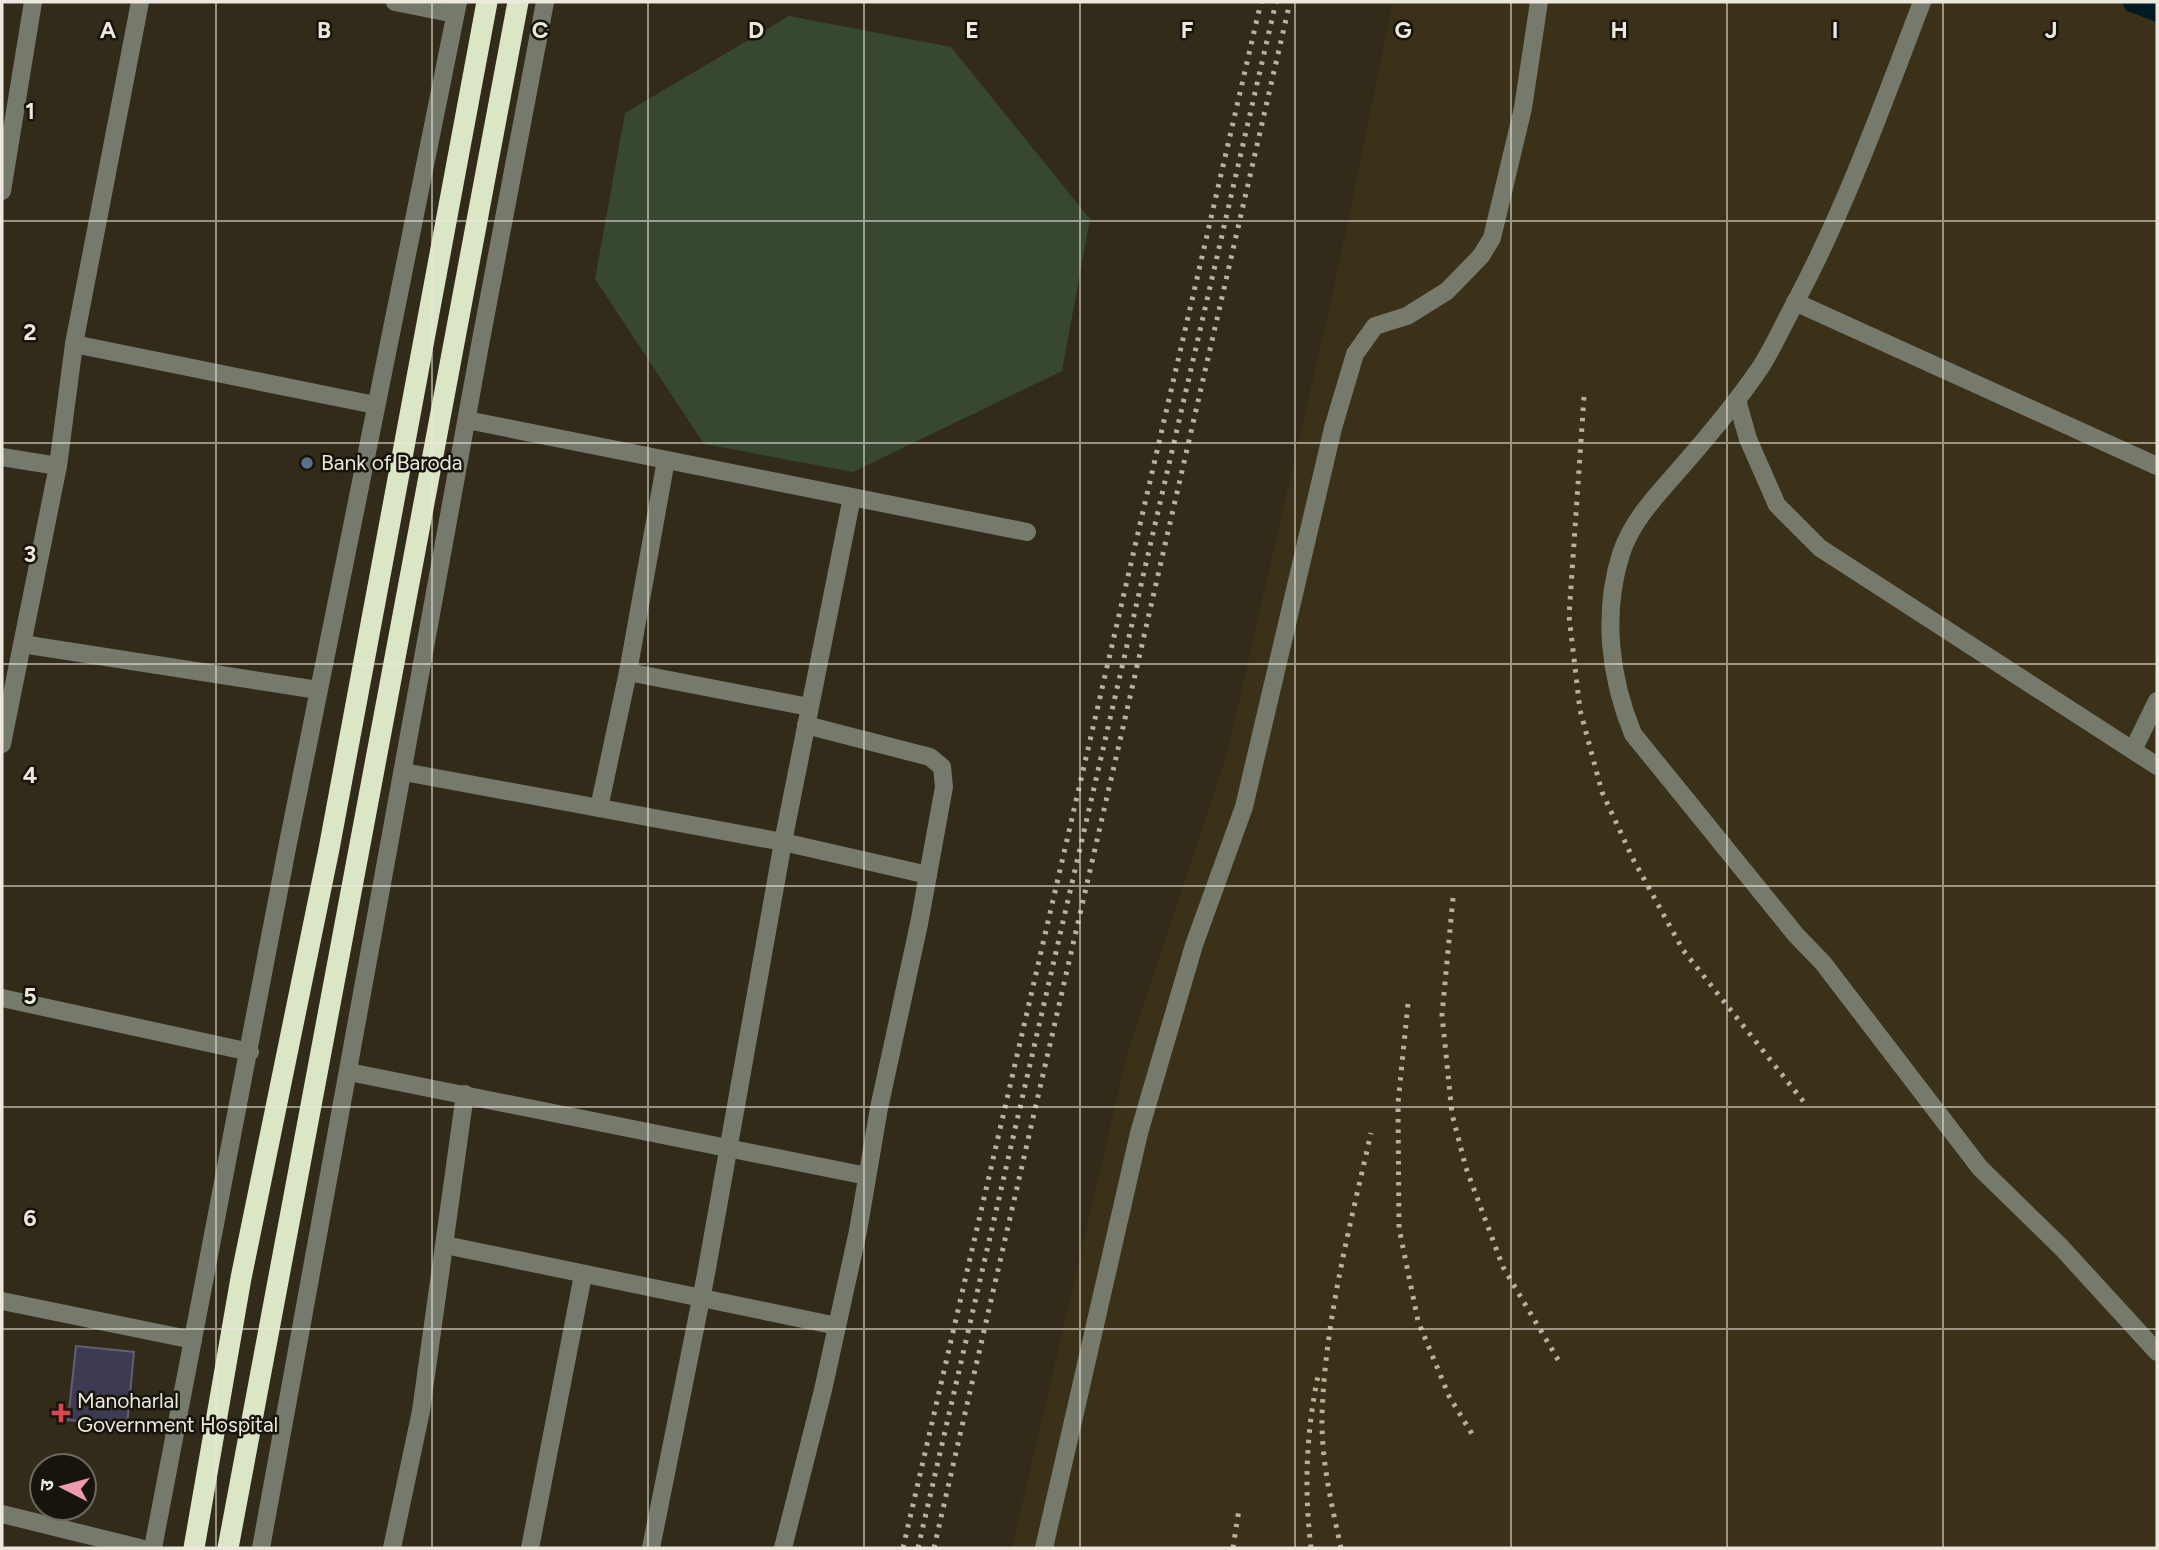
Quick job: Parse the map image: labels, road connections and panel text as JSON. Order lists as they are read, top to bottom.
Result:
{
  "places": {
    "other": ["Bank of Baroda"],
    "health": ["Manoharlal Government Hospital"]
  },
  "north": "left",
  "grid": {
    "columns": [
      "A",
      "B",
      "C",
      "D",
      "E",
      "F",
      "G",
      "H",
      "I",
      "J"
    ],
    "rows": [
      "1",
      "2",
      "3",
      "4",
      "5",
      "6"
    ]
  }
}
